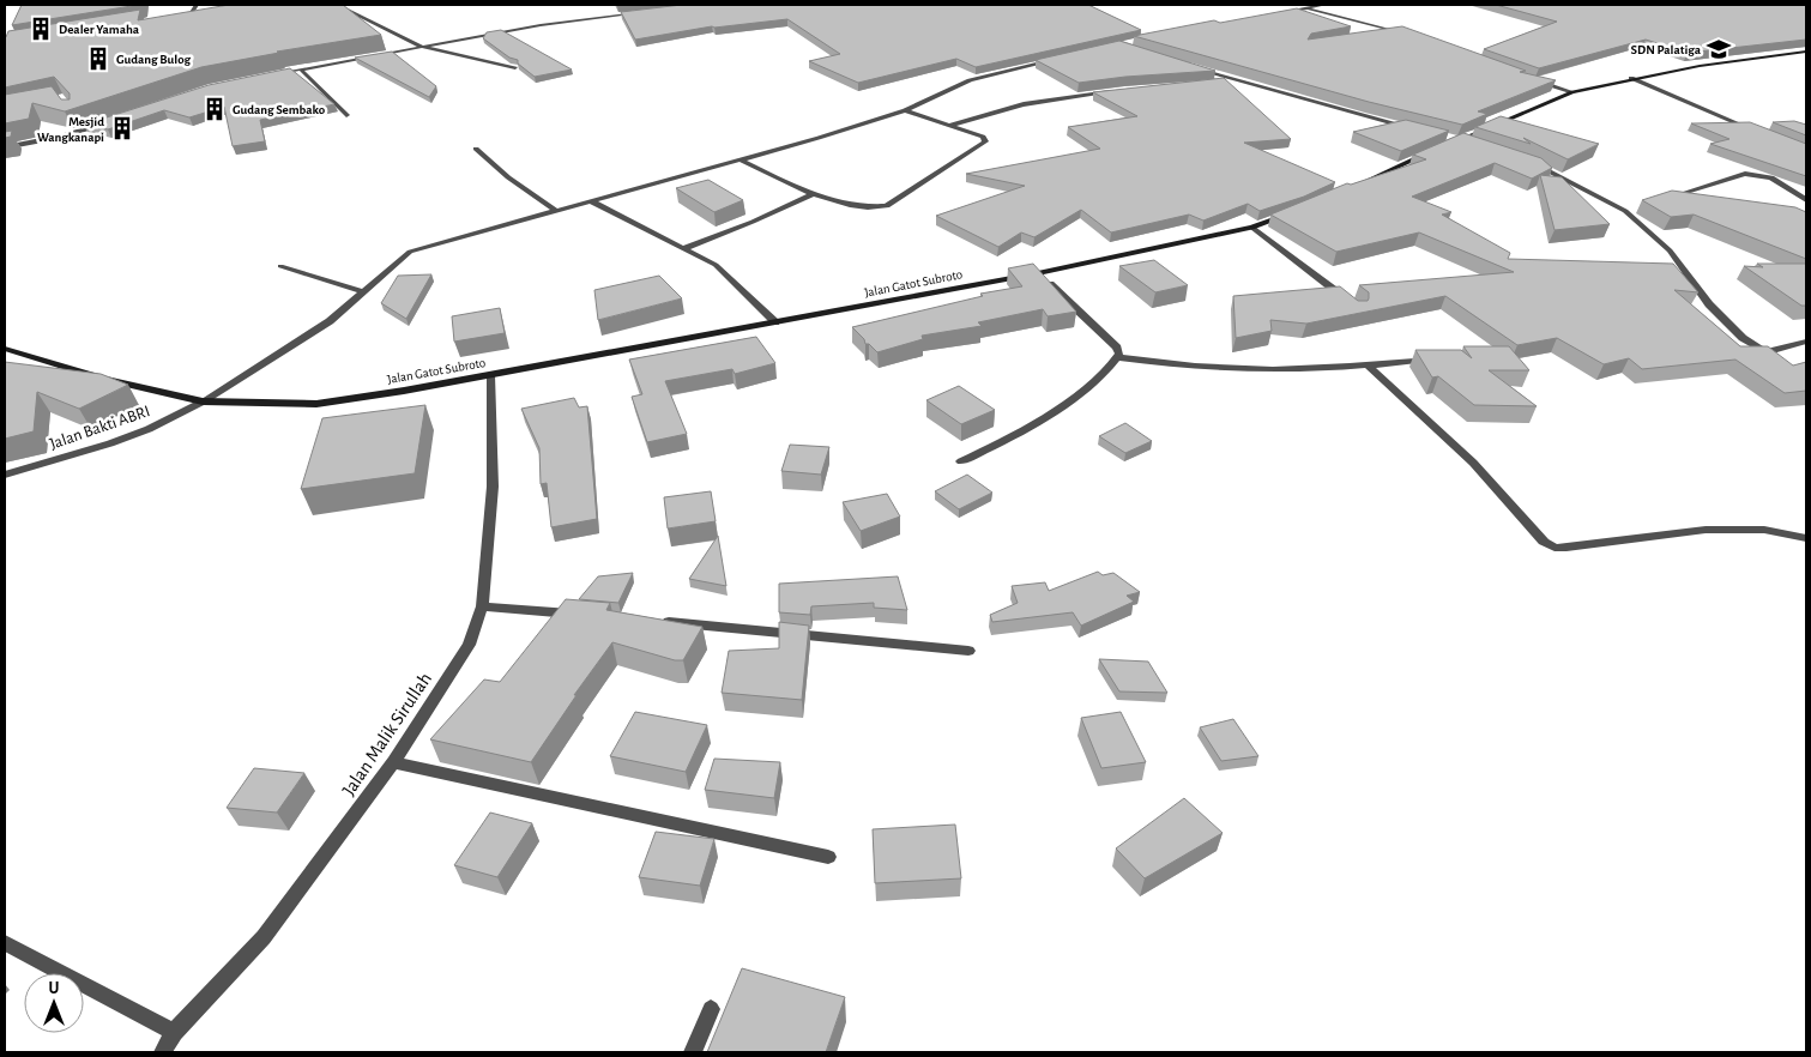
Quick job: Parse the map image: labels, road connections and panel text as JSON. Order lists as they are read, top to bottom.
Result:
{
  "streets": {
    "main road": ["Jalan Gatot Subroto"],
    "street": ["Jalan Bakti ABRI", "Jalan Malik Sirullah"]
  },
  "crossings": [
    ["Jalan Gatot Subroto", "Jalan Bakti ABRI"],
    ["Jalan Gatot Subroto", "Jalan Malik Sirullah"]
  ],
  "places": {
    "building": [
      "Dealer Yamaha",
      "Gudang Bulog",
      "Gudang Sembako",
      "Mesjid Wangkanapi"
    ],
    "school or university": ["SDN Palatiga"]
  },
  "north": "top"
}
